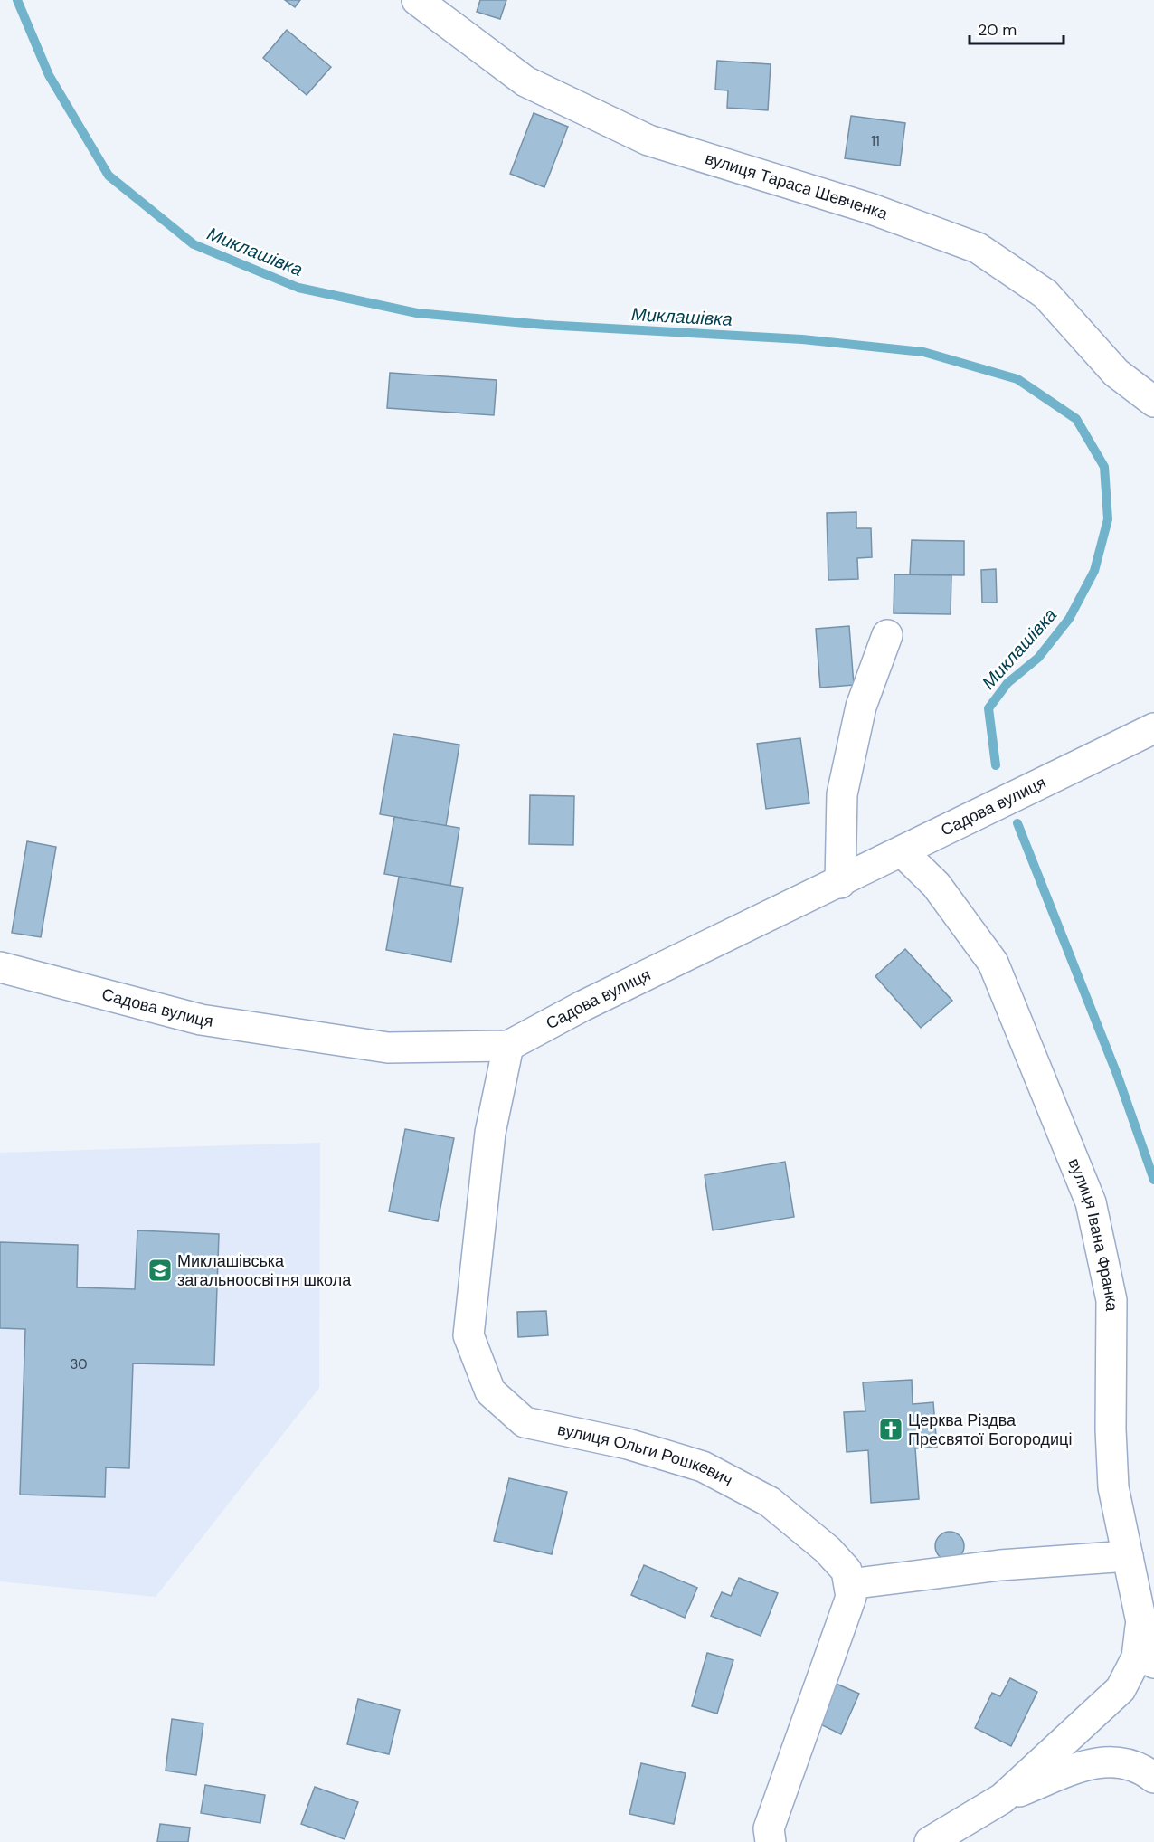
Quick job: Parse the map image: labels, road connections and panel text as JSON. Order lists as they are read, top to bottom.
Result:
{
  "streets": {
    "street": [
      "вулиця Тараса Шевченка",
      "Садова вулиця",
      "вулиця Івана Франка",
      "вулиця Ольги Рошкевич"
    ]
  },
  "crossings": [
    ["Садова вулиця", "вулиця Івана Франка"],
    ["Садова вулиця", "вулиця Ольги Рошкевич"]
  ],
  "water": ["Миклашівка"],
  "places": {
    "school or university": ["Миклашівська загальноосвітня школа"],
    "church": ["Церква Різдва Пресвятої Богородиці"]
  },
  "house_numbers": ["11", "30"],
  "scale_bar": "20 m"
}
